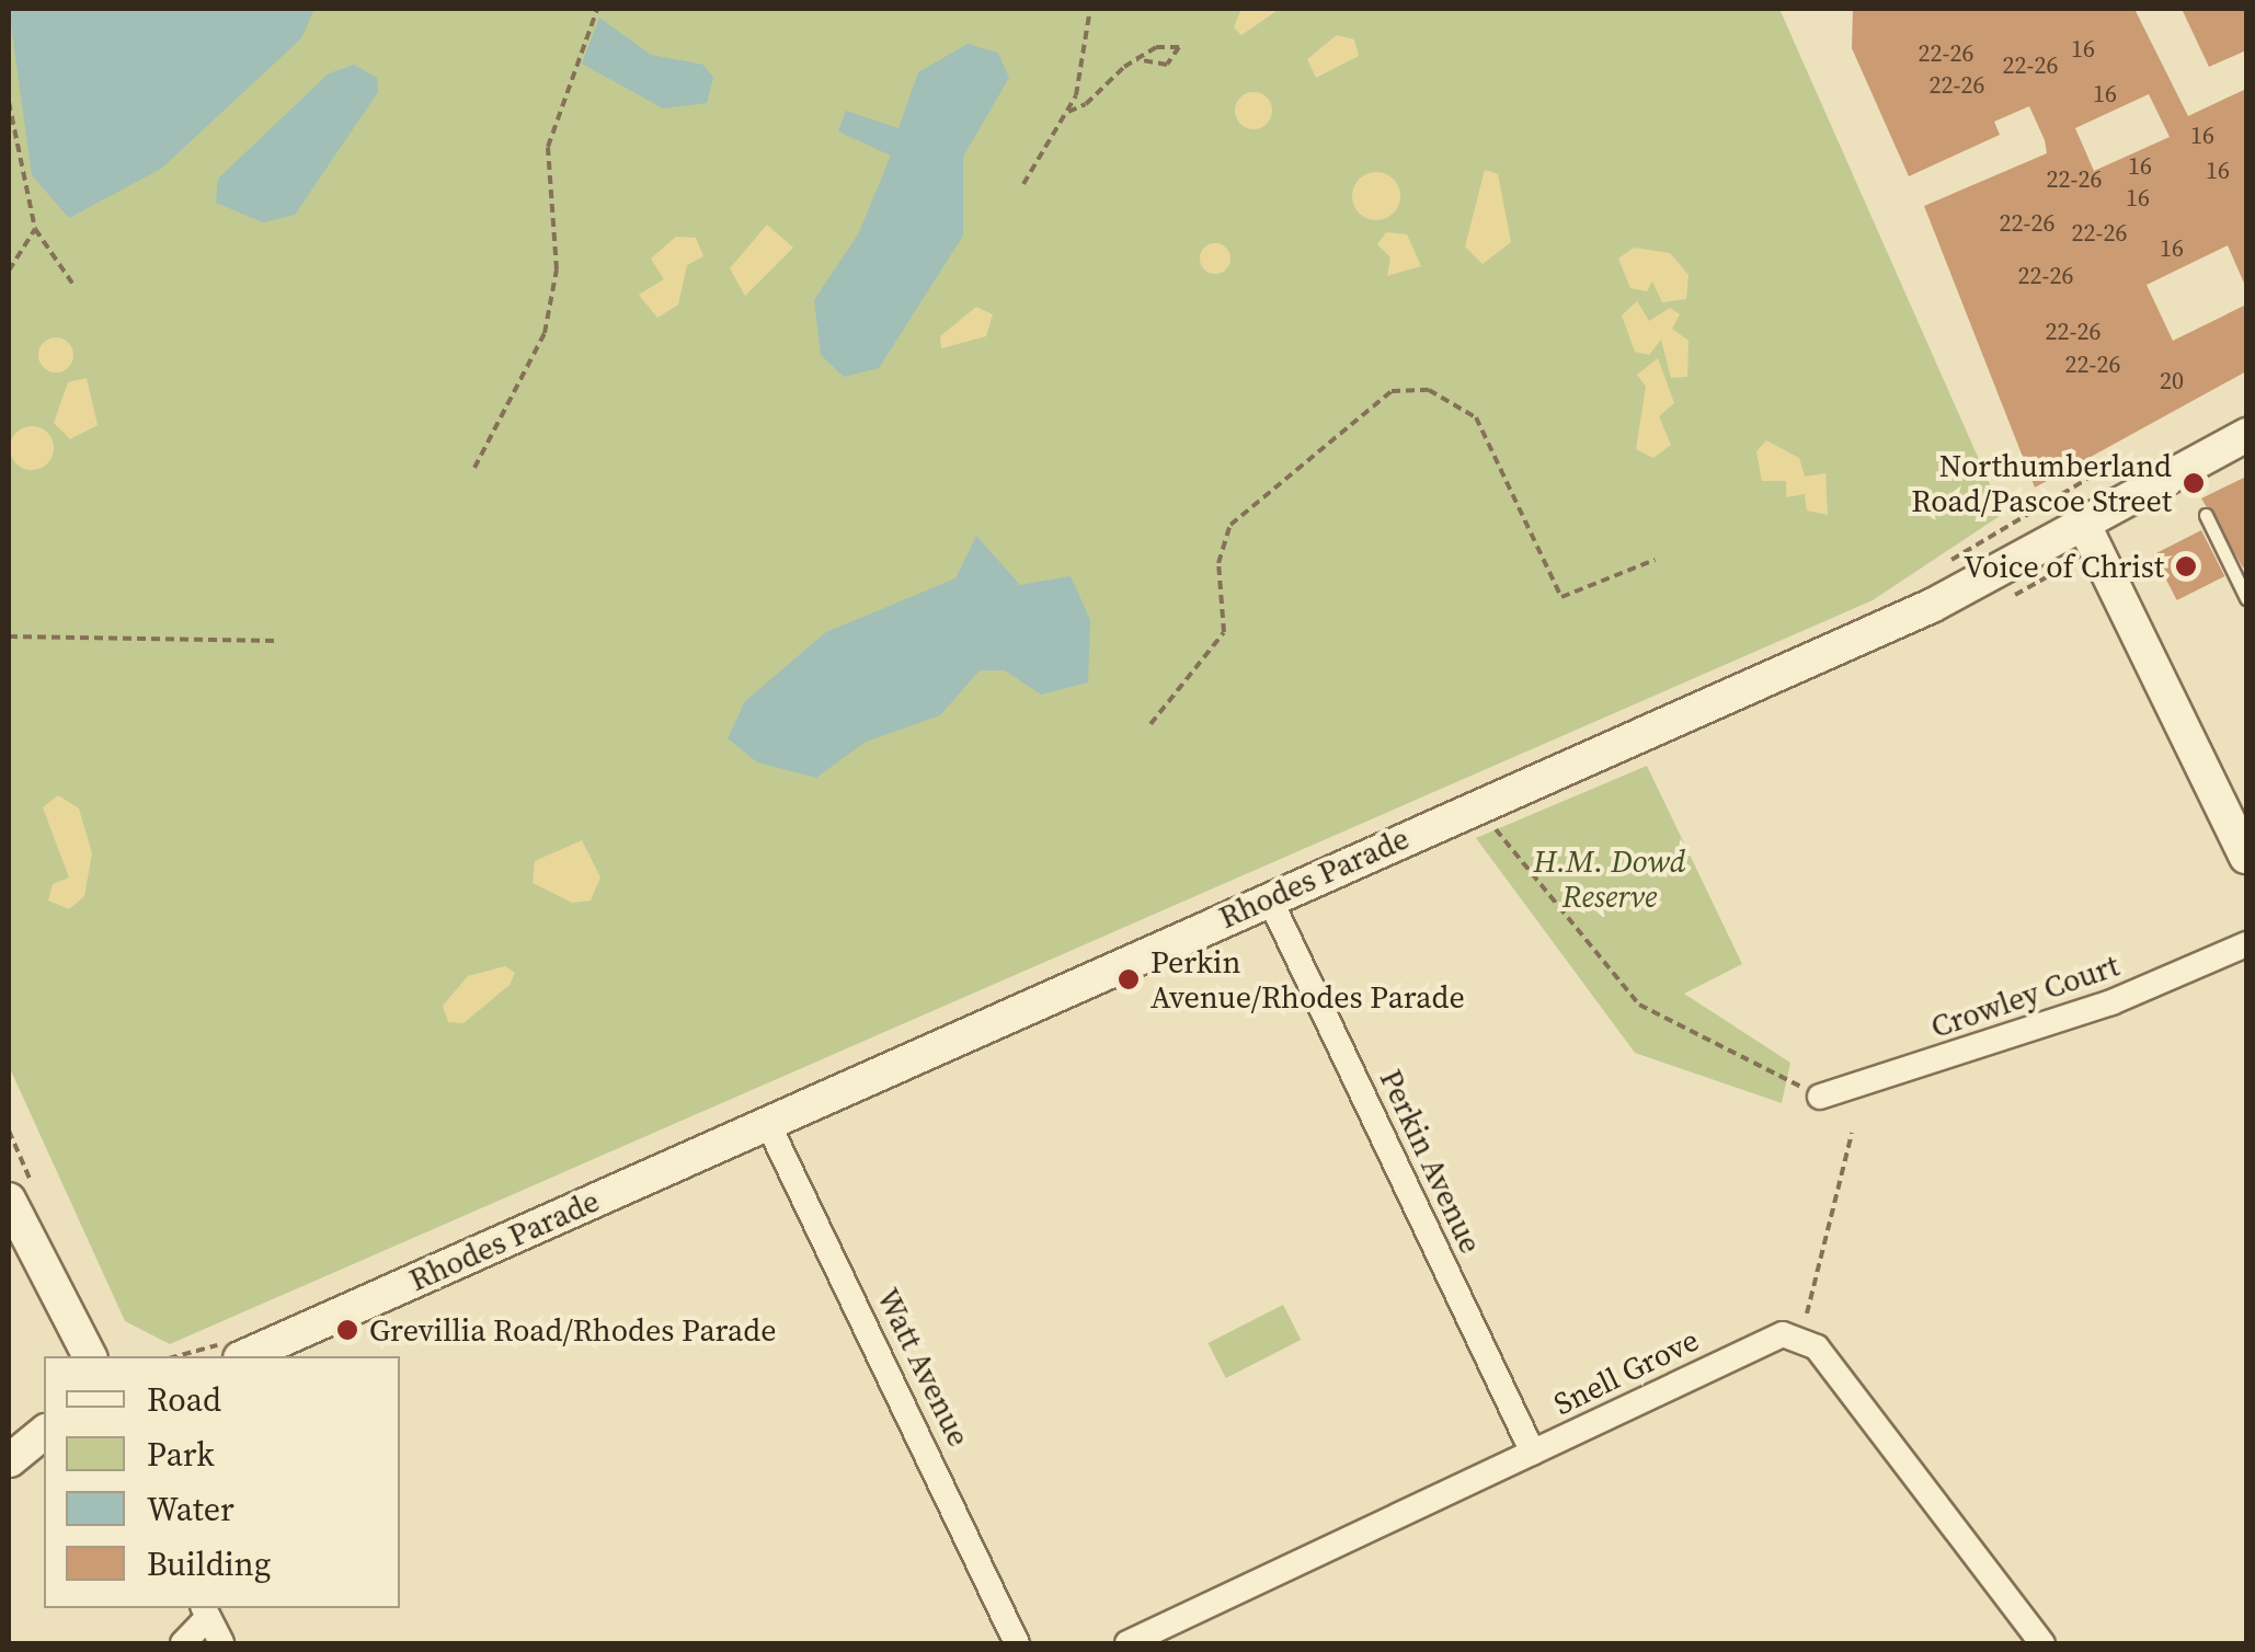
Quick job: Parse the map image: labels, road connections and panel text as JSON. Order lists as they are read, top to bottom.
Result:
{
  "streets": {
    "main road": ["Rhodes Parade"],
    "street": [
      "Crowley Court",
      "Perkin Avenue",
      "Watt Avenue",
      "Snell Grove"
    ]
  },
  "crossings": [
    ["Rhodes Parade", "Perkin Avenue"],
    ["Rhodes Parade", "Watt Avenue"],
    ["Perkin Avenue", "Snell Grove"]
  ],
  "parks": ["H.M. Dowd Reserve"],
  "places": [
    "Northumberland Road/Pascoe Street",
    "Voice of Christ",
    "Perkin Avenue/Rhodes Parade",
    "Grevillia Road/Rhodes Parade"
  ],
  "house_numbers": [
    "16",
    "22-26",
    "22-26",
    "22-26",
    "16",
    "16",
    "16",
    "16",
    "22-26",
    "16",
    "22-26",
    "22-26",
    "16",
    "22-26",
    "22-26",
    "22-26",
    "20"
  ],
  "legend": [
    "Road",
    "Park",
    "Water",
    "Building"
  ]
}
